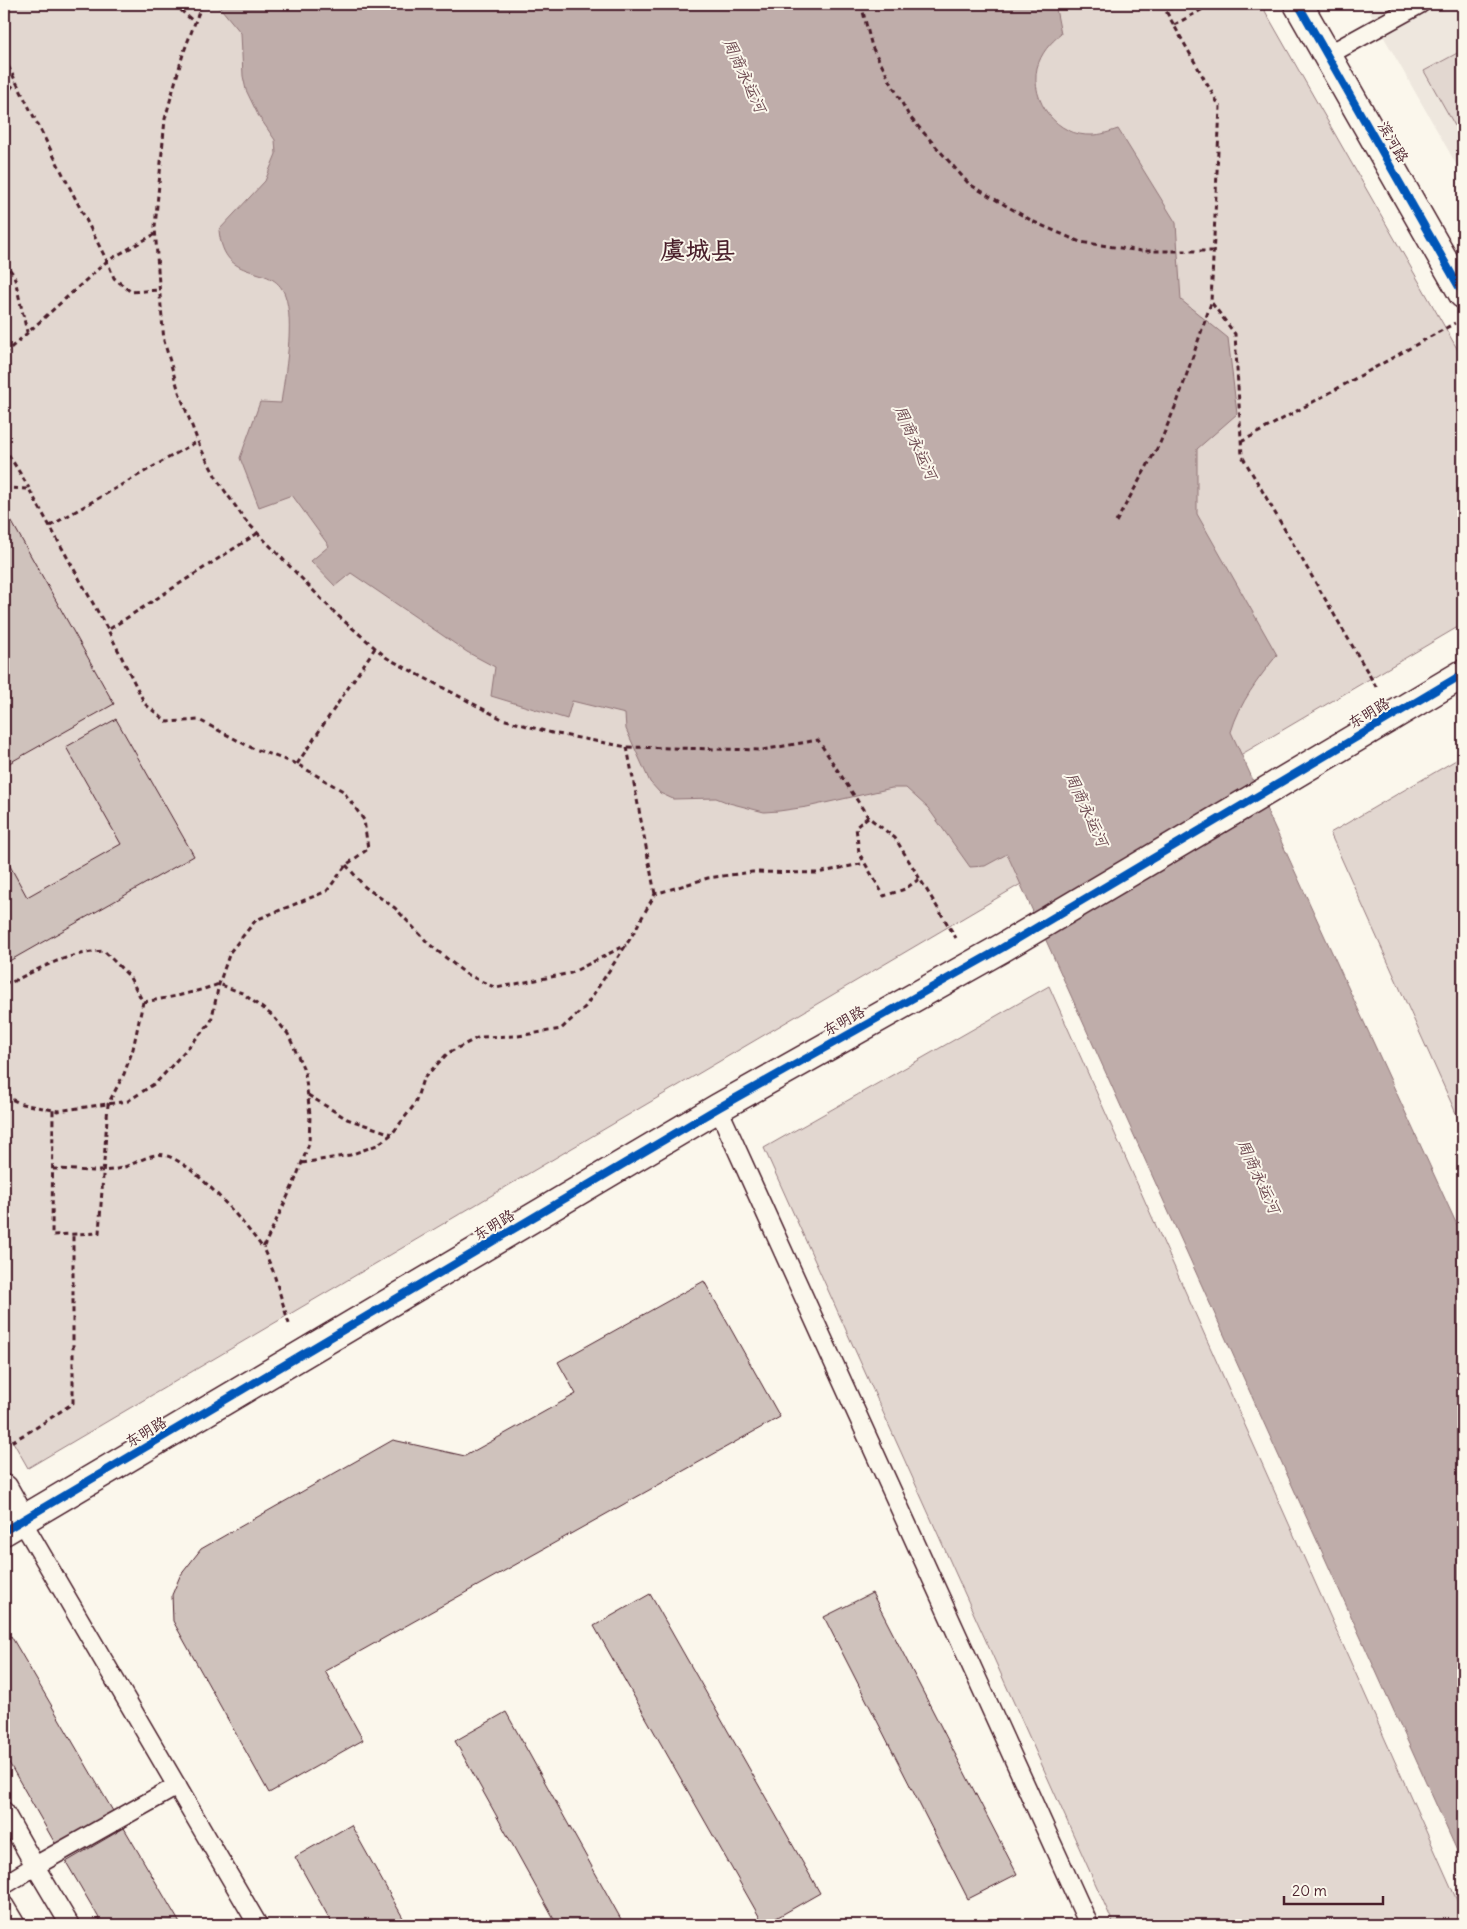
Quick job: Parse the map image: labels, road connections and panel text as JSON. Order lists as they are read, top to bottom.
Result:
{
  "streets": {
    "street": ["滨河路", "东明路"]
  },
  "districts": ["虞城县"],
  "water": ["周商永运河"],
  "scale_bar": "20 m"
}
